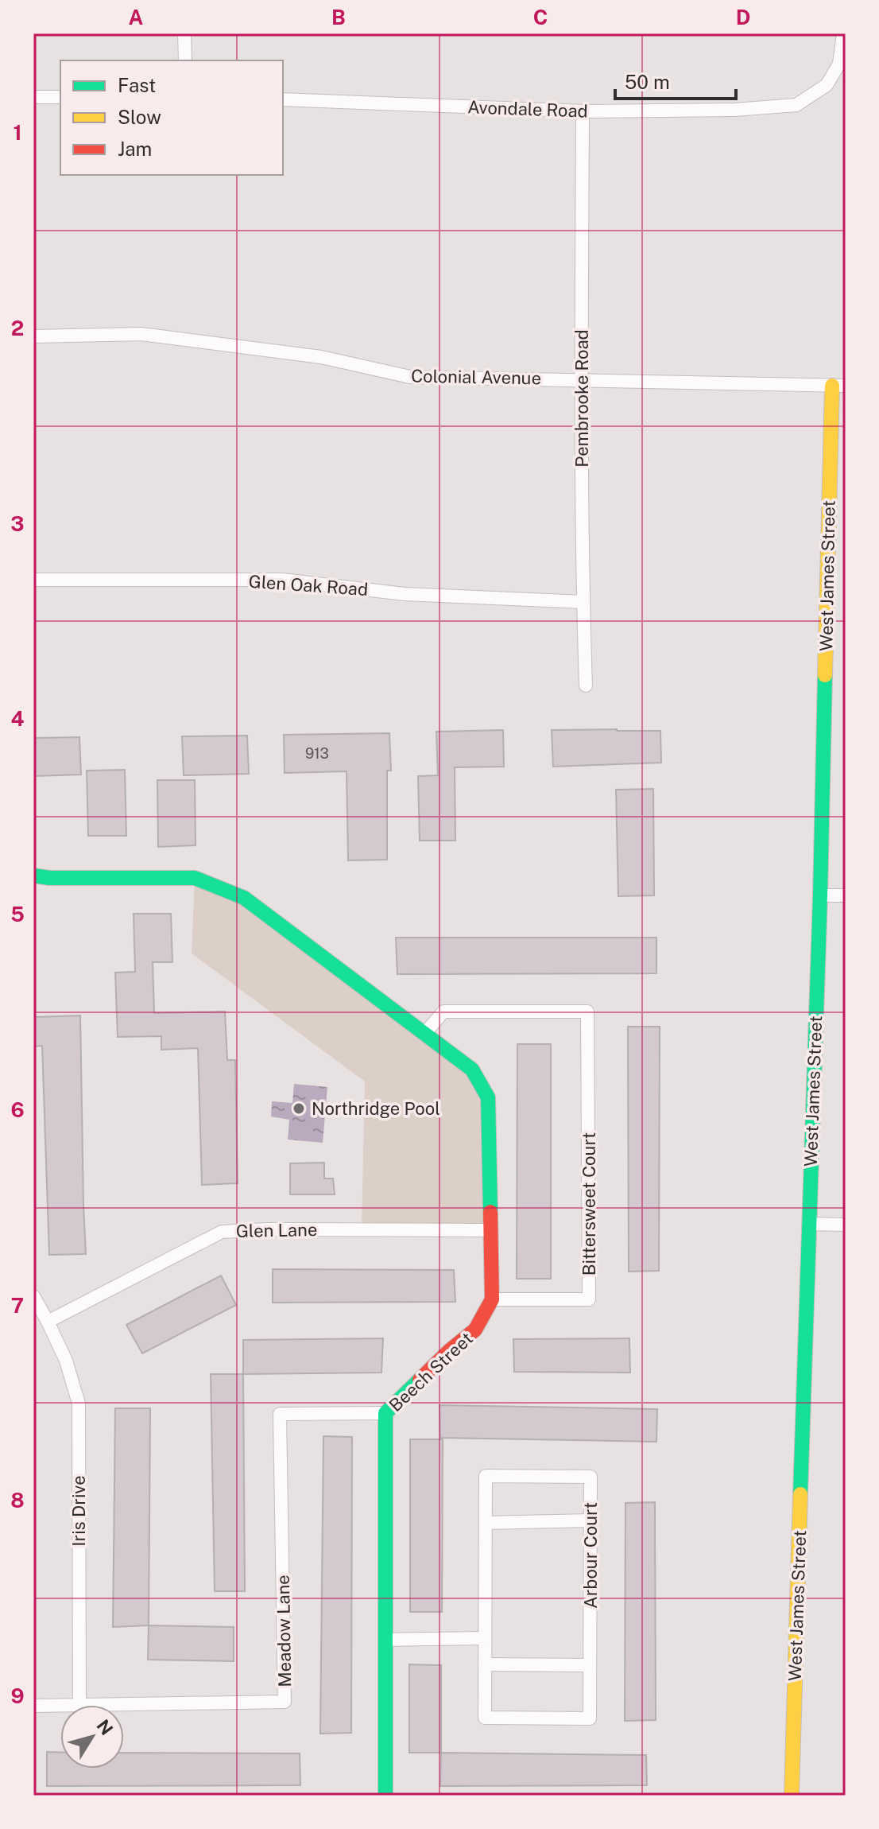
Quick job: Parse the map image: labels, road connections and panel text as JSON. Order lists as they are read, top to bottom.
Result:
{
  "streets": {
    "street": [
      "Avondale Road",
      "Colonial Avenue",
      "Pembrooke Road",
      "West James Street",
      "Glen Oak Road",
      "Bittersweet Court",
      "Glen Lane",
      "Beech Street",
      "Iris Drive",
      "Arbour Court",
      "Meadow Lane"
    ]
  },
  "crossings": [
    ["Avondale Road", "Pembrooke Road"],
    ["Colonial Avenue", "Pembrooke Road"],
    ["Colonial Avenue", "West James Street"],
    ["Pembrooke Road", "Glen Oak Road"],
    ["Bittersweet Court", "Beech Street"],
    ["Glen Lane", "Iris Drive"],
    ["Beech Street", "Meadow Lane"]
  ],
  "places": ["Northridge Pool"],
  "house_numbers": ["913"],
  "legend": ["Fast", "Slow", "Jam"],
  "scale_bar": "50 m",
  "north": "top right",
  "grid": {
    "columns": [
      "A",
      "B",
      "C",
      "D"
    ],
    "rows": [
      "1",
      "2",
      "3",
      "4",
      "5",
      "6",
      "7",
      "8",
      "9"
    ]
  }
}
